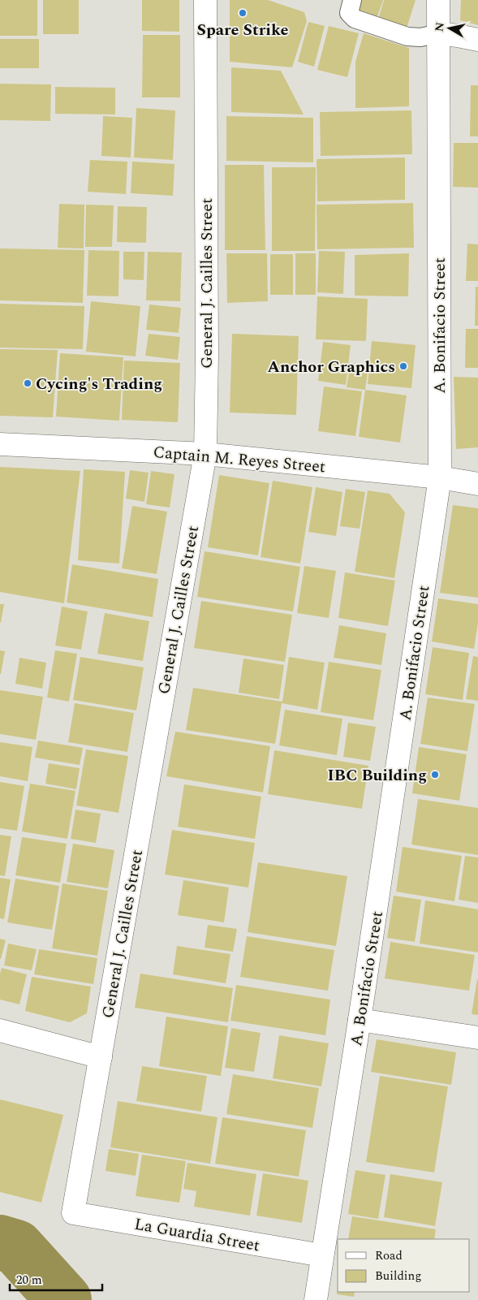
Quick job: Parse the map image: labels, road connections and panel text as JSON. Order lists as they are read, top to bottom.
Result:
{
  "streets": {
    "street": [
      "General J. Cailles Street",
      "A. Bonifacio Street",
      "Captain M. Reyes Street",
      "La Guardia Street"
    ]
  },
  "crossings": [
    ["General J. Cailles Street", "Captain M. Reyes Street"],
    ["General J. Cailles Street", "La Guardia Street"],
    ["A. Bonifacio Street", "Captain M. Reyes Street"],
    ["A. Bonifacio Street", "La Guardia Street"]
  ],
  "places": [
    "Spare Strike",
    "Anchor Graphics",
    "Cycing's Trading",
    "IBC Building"
  ],
  "legend": ["Road", "Building"],
  "scale_bar": "20 m",
  "north": "left"
}
